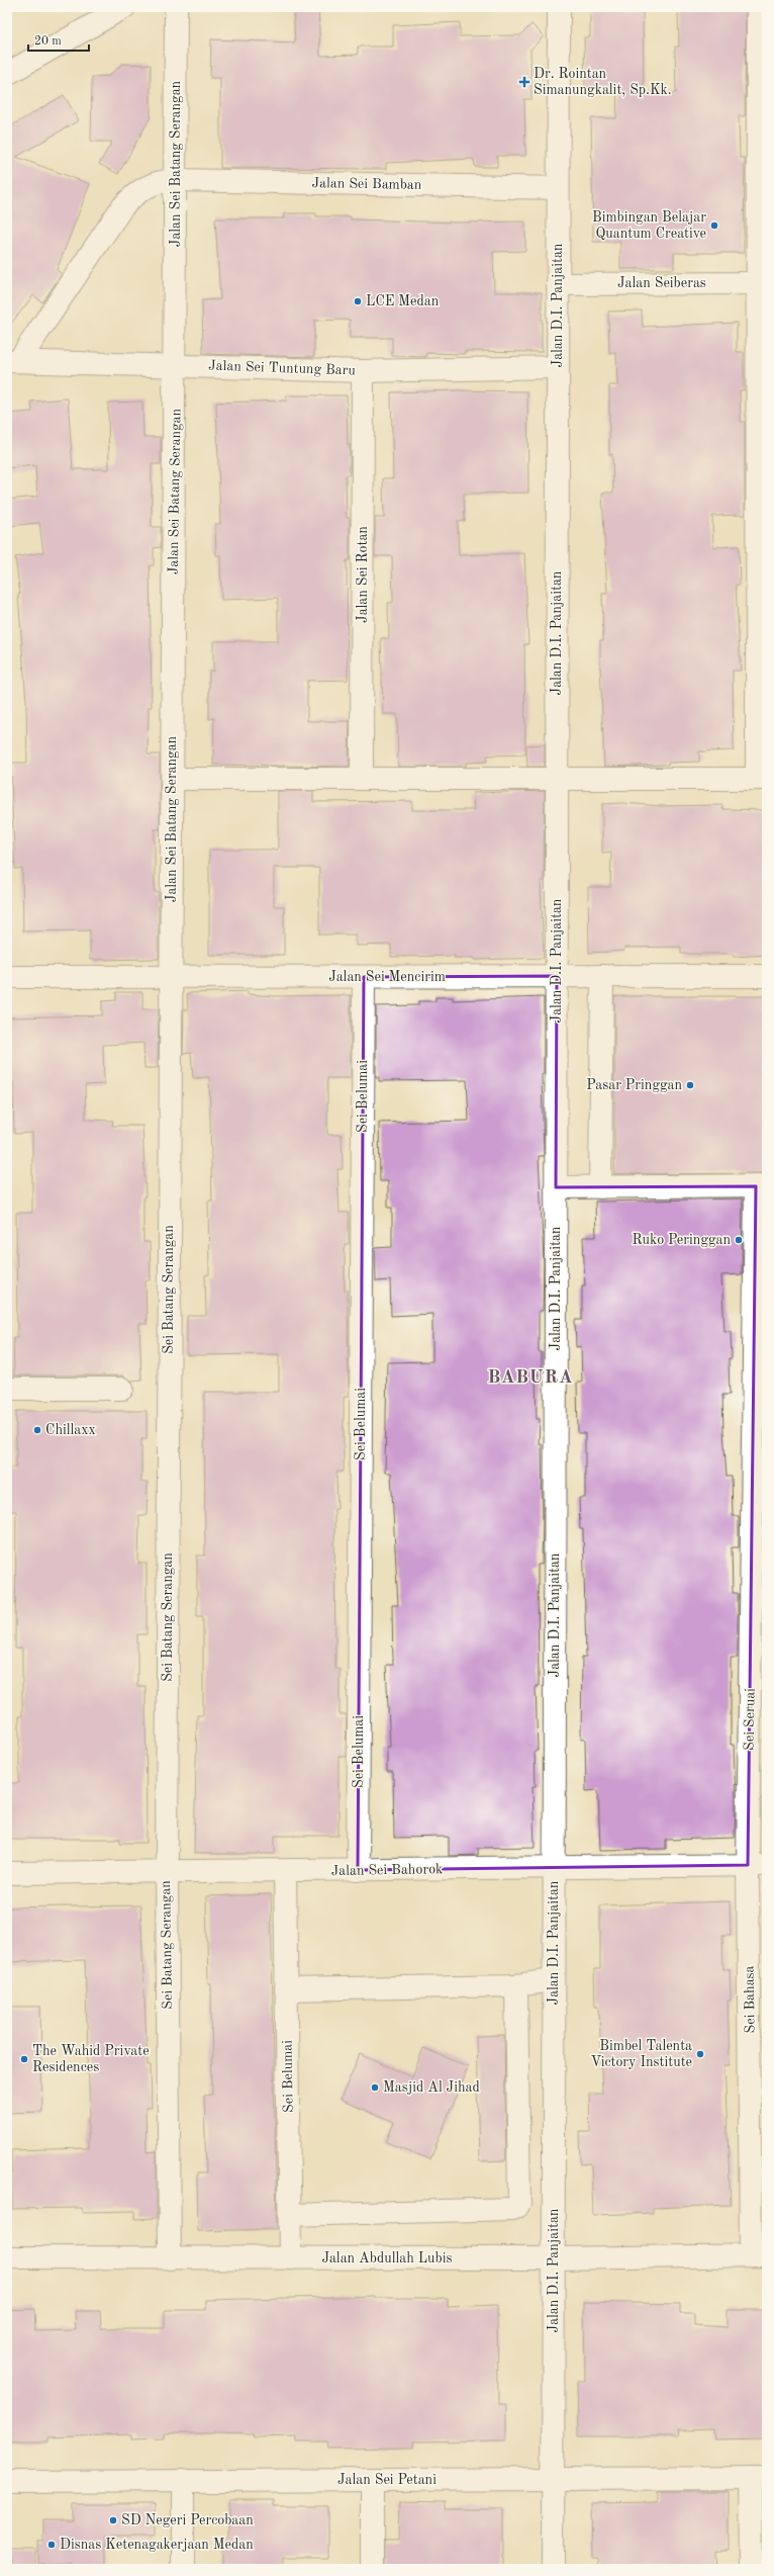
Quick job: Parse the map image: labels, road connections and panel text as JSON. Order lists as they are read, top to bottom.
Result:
{
  "streets": {
    "street": [
      "Jalan Sei Batang Serangan",
      "Jalan Sei Bamban",
      "Jalan Seiberas",
      "Jalan D.I. Panjaitan",
      "Jalan Sei Tuntung Baru",
      "Jalan Sei Rotan",
      "Jalan Sei Mencirim",
      "Sei Belumai",
      "Sei Batang Serangan",
      "Sei Seruai",
      "Jalan Sei Bahorok",
      "Sei Bahasa",
      "Jalan Abdullah Lubis",
      "Jalan Sei Petani"
    ]
  },
  "crossings": [
    ["Jalan Sei Batang Serangan", "Jalan Sei Bamban"],
    ["Jalan Sei Batang Serangan", "Jalan Sei Tuntung Baru"],
    ["Jalan Sei Batang Serangan", "Jalan Sei Mencirim"],
    ["Jalan Sei Batang Serangan", "Sei Batang Serangan"],
    ["Jalan Sei Bamban", "Jalan D.I. Panjaitan"],
    ["Jalan Sei Bamban", "Jalan Sei Tuntung Baru"],
    ["Jalan Seiberas", "Jalan D.I. Panjaitan"],
    ["Jalan D.I. Panjaitan", "Jalan Sei Tuntung Baru"],
    ["Jalan D.I. Panjaitan", "Jalan Sei Mencirim"],
    ["Jalan D.I. Panjaitan", "Jalan Sei Bahorok"],
    ["Jalan D.I. Panjaitan", "Jalan Abdullah Lubis"],
    ["Jalan D.I. Panjaitan", "Jalan Sei Petani"],
    ["Jalan Sei Tuntung Baru", "Jalan Sei Rotan"],
    ["Jalan Sei Mencirim", "Sei Belumai"],
    ["Jalan Sei Mencirim", "Sei Batang Serangan"],
    ["Sei Belumai", "Jalan Sei Bahorok"],
    ["Sei Belumai", "Jalan Abdullah Lubis"],
    ["Sei Batang Serangan", "Jalan Sei Bahorok"],
    ["Sei Batang Serangan", "Jalan Abdullah Lubis"],
    ["Sei Seruai", "Jalan Sei Bahorok"],
    ["Sei Seruai", "Sei Bahasa"],
    ["Jalan Sei Bahorok", "Sei Bahasa"],
    ["Sei Bahasa", "Jalan Abdullah Lubis"]
  ],
  "districts": ["BABURA"],
  "places": {
    "health": ["Dr. Rointan Simanungkalit, Sp.Kk."],
    "other": [
      "Bimbingan Belajar Quantum Creative",
      "LCE Medan",
      "Pasar Pringgan",
      "Ruko Peringgan",
      "Chillaxx",
      "Bimbel Talenta Victory Institute",
      "The Wahid Private Residences",
      "Masjid Al Jihad",
      "SD Negeri Percobaan",
      "Disnas Ketenagakerjaan Medan"
    ]
  },
  "scale_bar": "20 m"
}
